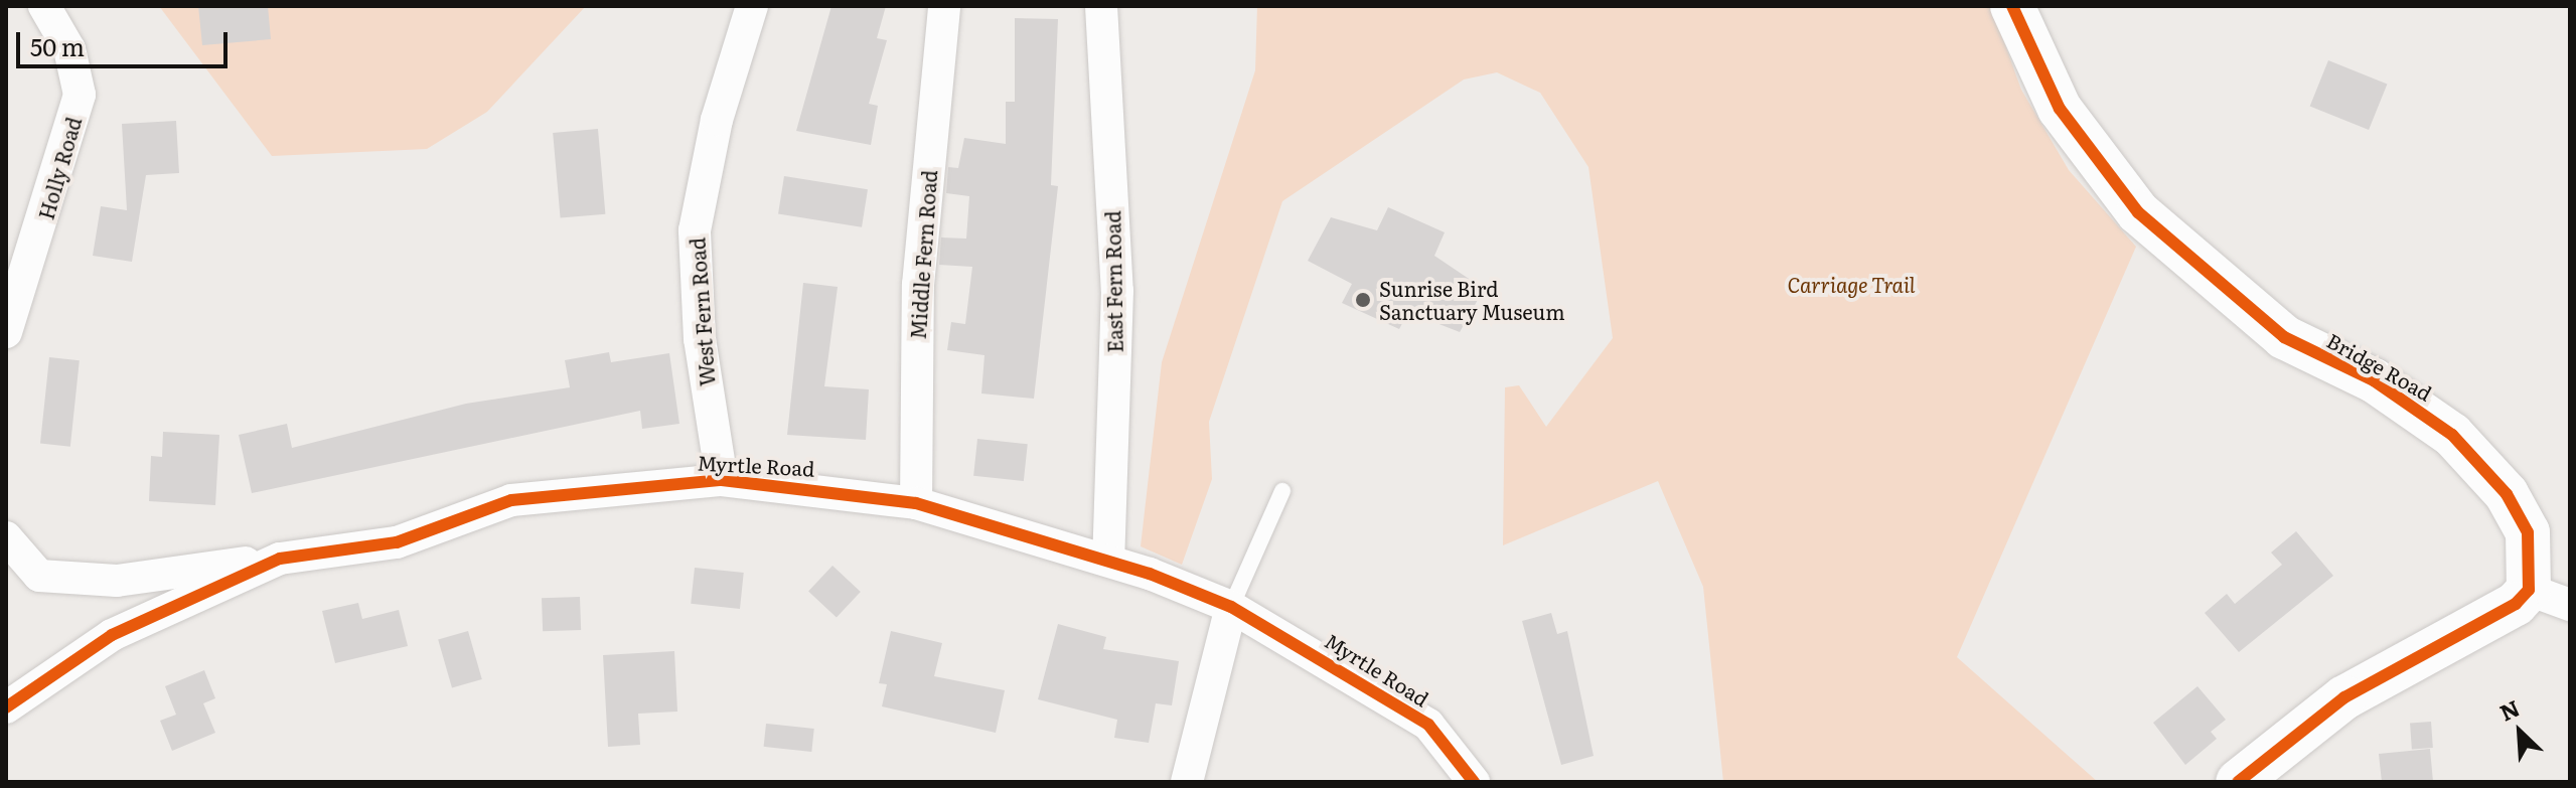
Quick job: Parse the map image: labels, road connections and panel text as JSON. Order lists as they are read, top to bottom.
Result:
{
  "streets": {
    "street": [
      "Holly Road",
      "Middle Fern Road",
      "East Fern Road",
      "West Fern Road",
      "Bridge Road",
      "Myrtle Road"
    ]
  },
  "crossings": [
    ["Middle Fern Road", "Myrtle Road"],
    ["East Fern Road", "Myrtle Road"],
    ["West Fern Road", "Myrtle Road"]
  ],
  "parks": ["Carriage Trail"],
  "places": ["Sunrise Bird Sanctuary Museum"],
  "scale_bar": "50 m",
  "north": "top left"
}
